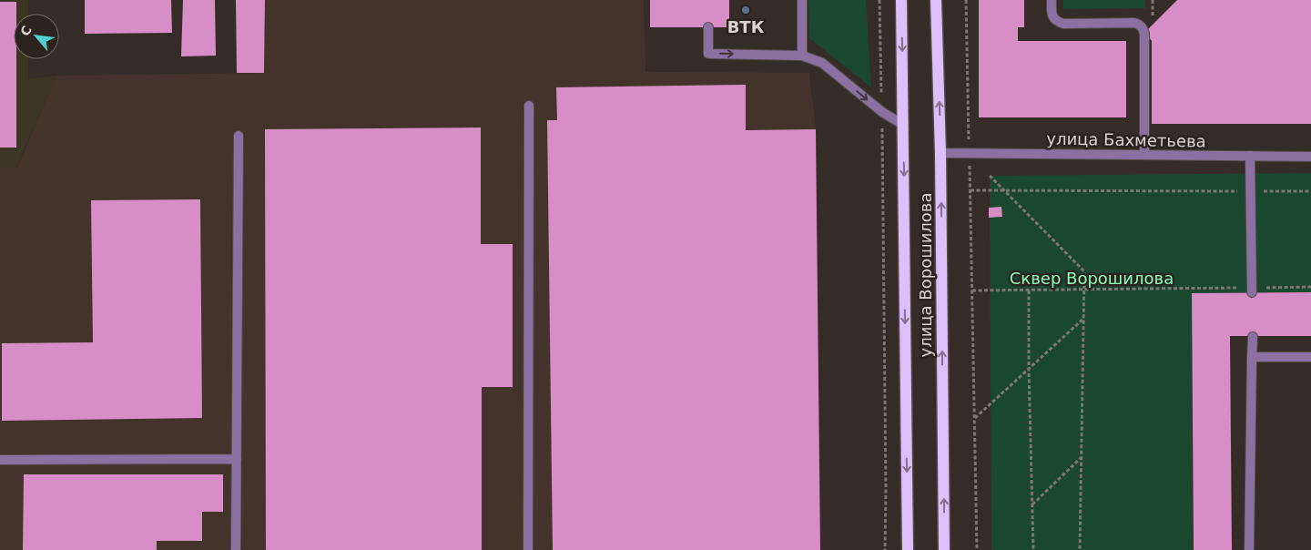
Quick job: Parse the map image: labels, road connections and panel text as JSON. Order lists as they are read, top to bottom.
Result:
{
  "streets": {
    "main road": ["улица Ворошилова"],
    "street": ["улица Бахметьева"]
  },
  "crossings": [
    ["улица Бахметьева", "улица Ворошилова"]
  ],
  "parks": ["Сквер Ворошилова"],
  "places": ["ВТК"],
  "north": "top left"
}
